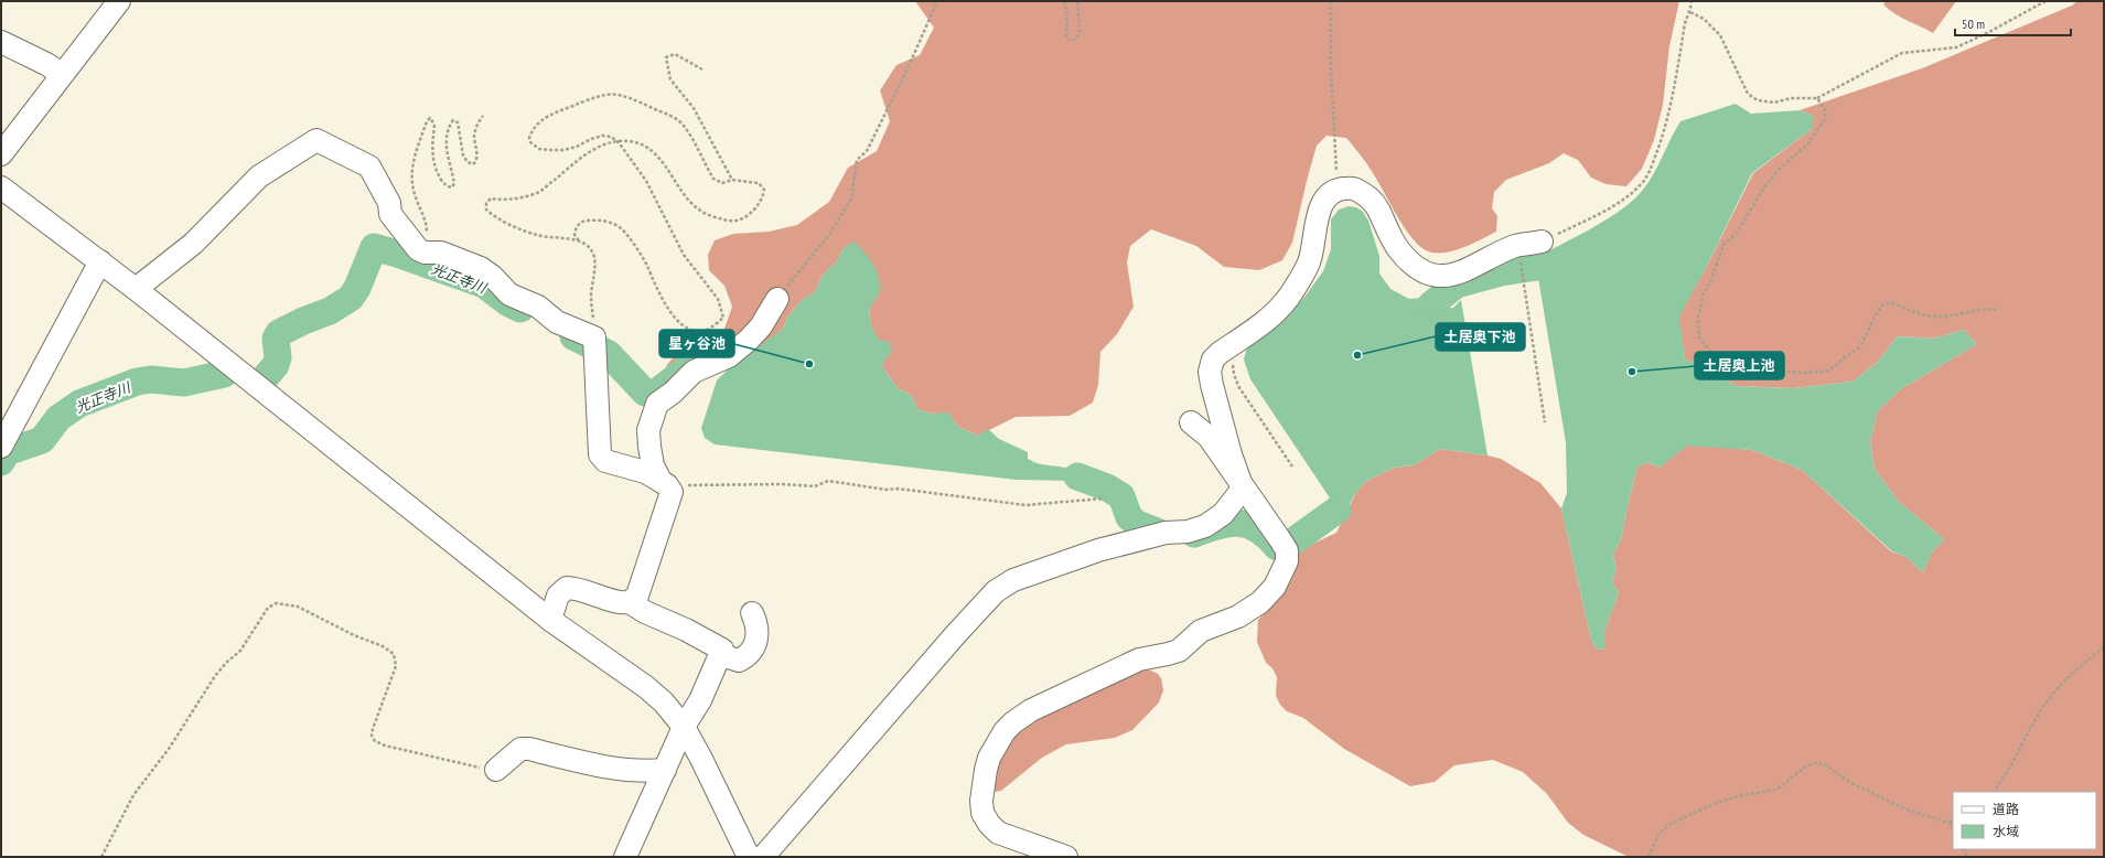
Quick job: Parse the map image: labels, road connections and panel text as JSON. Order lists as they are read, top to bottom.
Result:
{
  "water": ["光正寺川"],
  "places": ["土居奥下池", "星ヶ谷池", "土居奥上池"],
  "legend": ["道路", "水域"],
  "scale_bar": "50 m"
}
